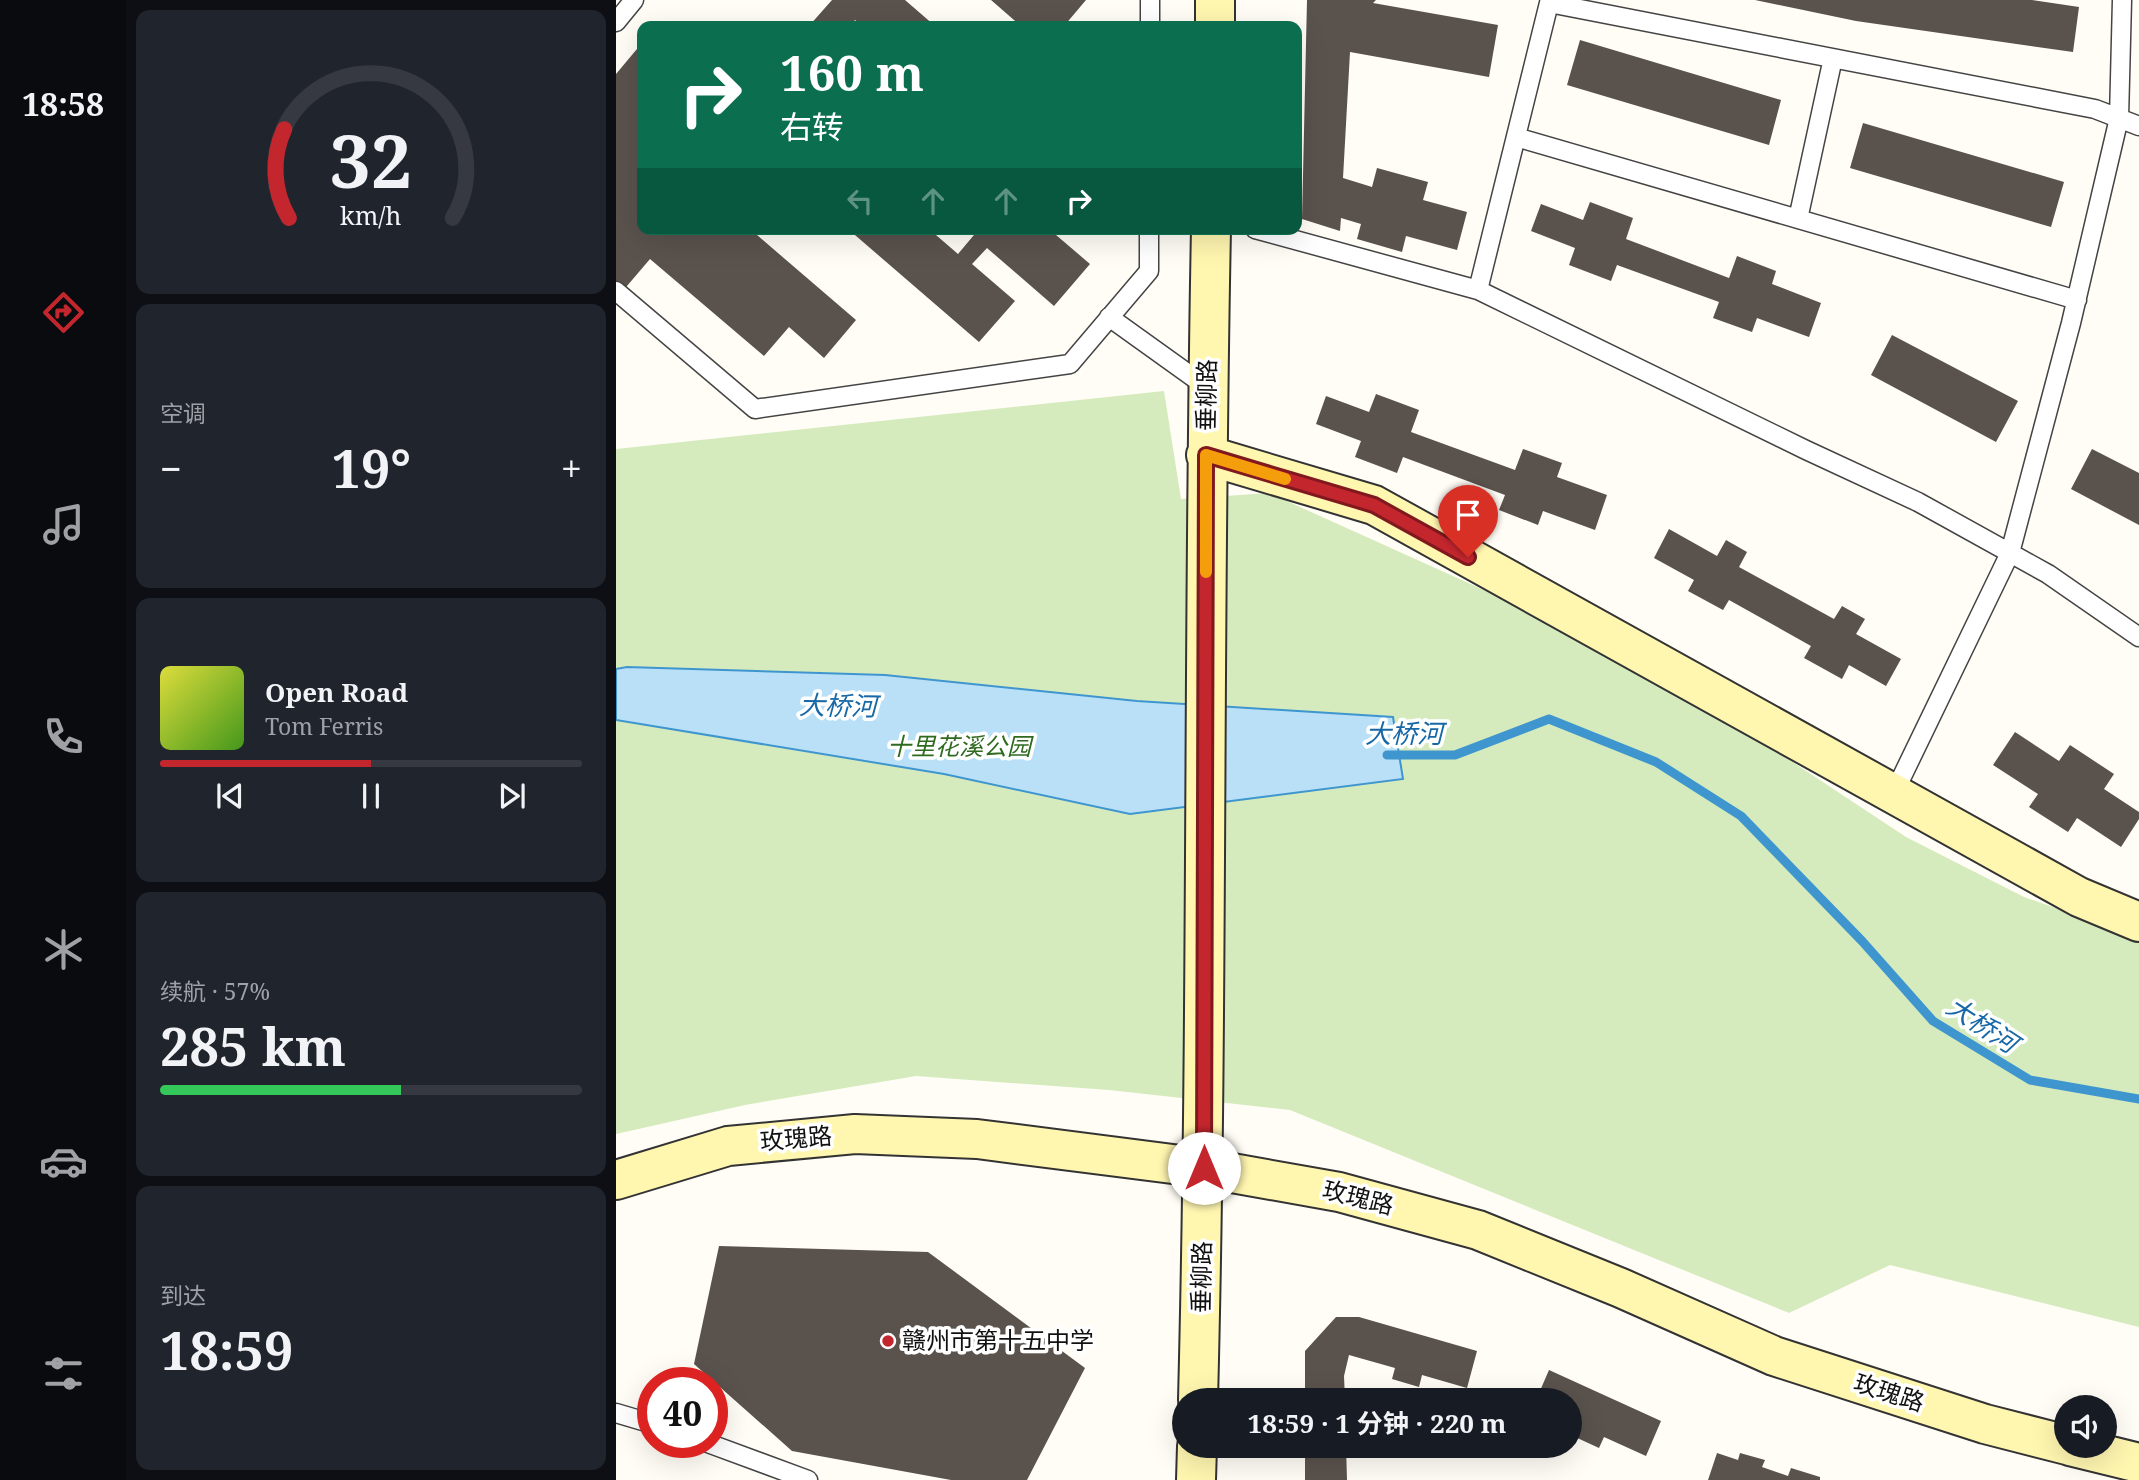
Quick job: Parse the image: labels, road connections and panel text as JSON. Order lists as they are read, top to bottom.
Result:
{
  "streets": {
    "street": ["垂柳路", "玫瑰路"]
  },
  "crossings": [
    ["垂柳路", "玫瑰路"]
  ],
  "water": ["大桥河"],
  "parks": ["十里花溪公园"],
  "places": ["赣州市第十五中学"],
  "page": {
    "tabs": "18:58",
    "turn": ["160 m", "右转"],
    "tile": [
      "空调",
      ["续航 · 57%", "285 km"],
      ["到达", "18:59"]
    ],
    "heat": ["−", "19°", "+"],
    "song": ["Open Road", "Tom Ferris"],
    "limit": "40",
    "trip": "18:59 · 1 分钟 · 220 m",
    "gauge": ["32", "km/h"]
  }
}
